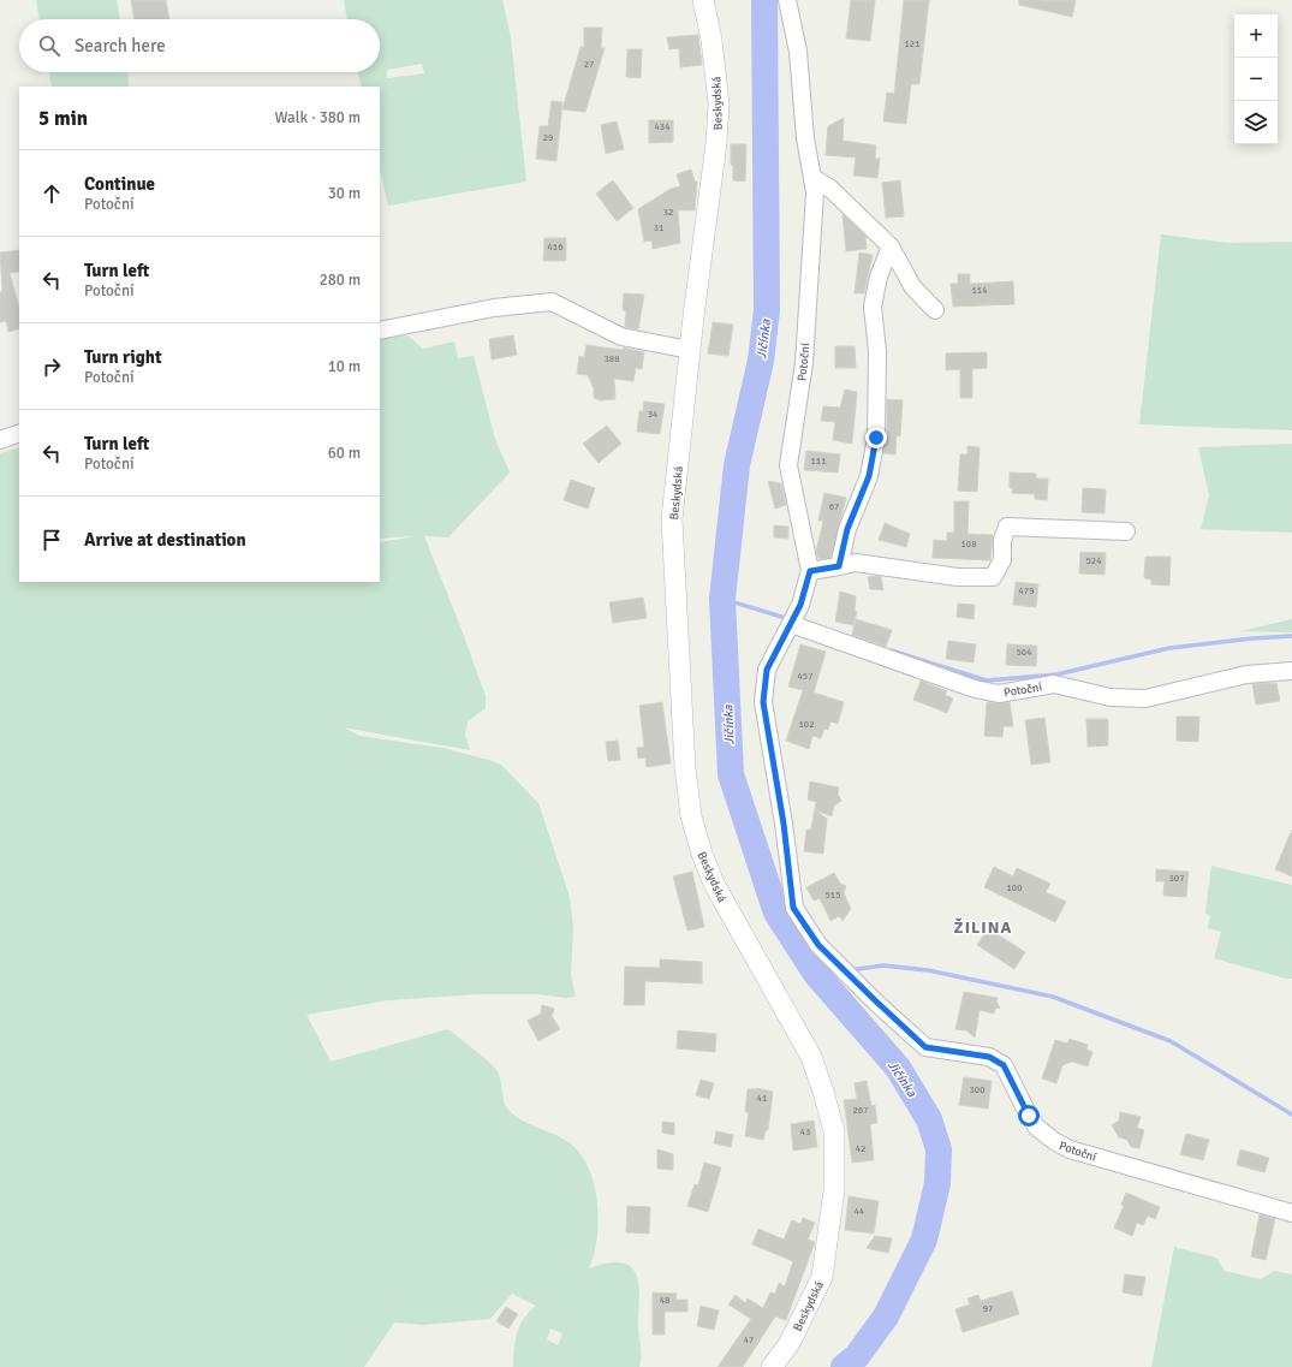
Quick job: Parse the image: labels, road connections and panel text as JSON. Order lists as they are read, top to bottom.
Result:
{
  "streets": {
    "street": ["Beskydská", "Potoční"]
  },
  "districts": ["ŽILINA"],
  "water": ["Jičínka"],
  "house_numbers": [
    "121",
    "27",
    "434",
    "29",
    "32",
    "31",
    "416",
    "114",
    "388",
    "34",
    "111",
    "67",
    "108",
    "524",
    "479",
    "504",
    "457",
    "102",
    "307",
    "100",
    "515",
    "300",
    "41",
    "267",
    "43",
    "42",
    "44",
    "48",
    "97",
    "47"
  ],
  "page": {
    "map_buttons": ["+", "−"],
    "search": "Search here",
    "heading": ["5 min", "Walk · 380 m"],
    "list": [
      ["Continue", "Potoční", "30 m"],
      ["Turn left", "Potoční", "280 m"],
      ["Turn right", "Potoční", "10 m"],
      ["Turn left", "Potoční", "60 m"],
      "Arrive at destination"
    ]
  }
}
